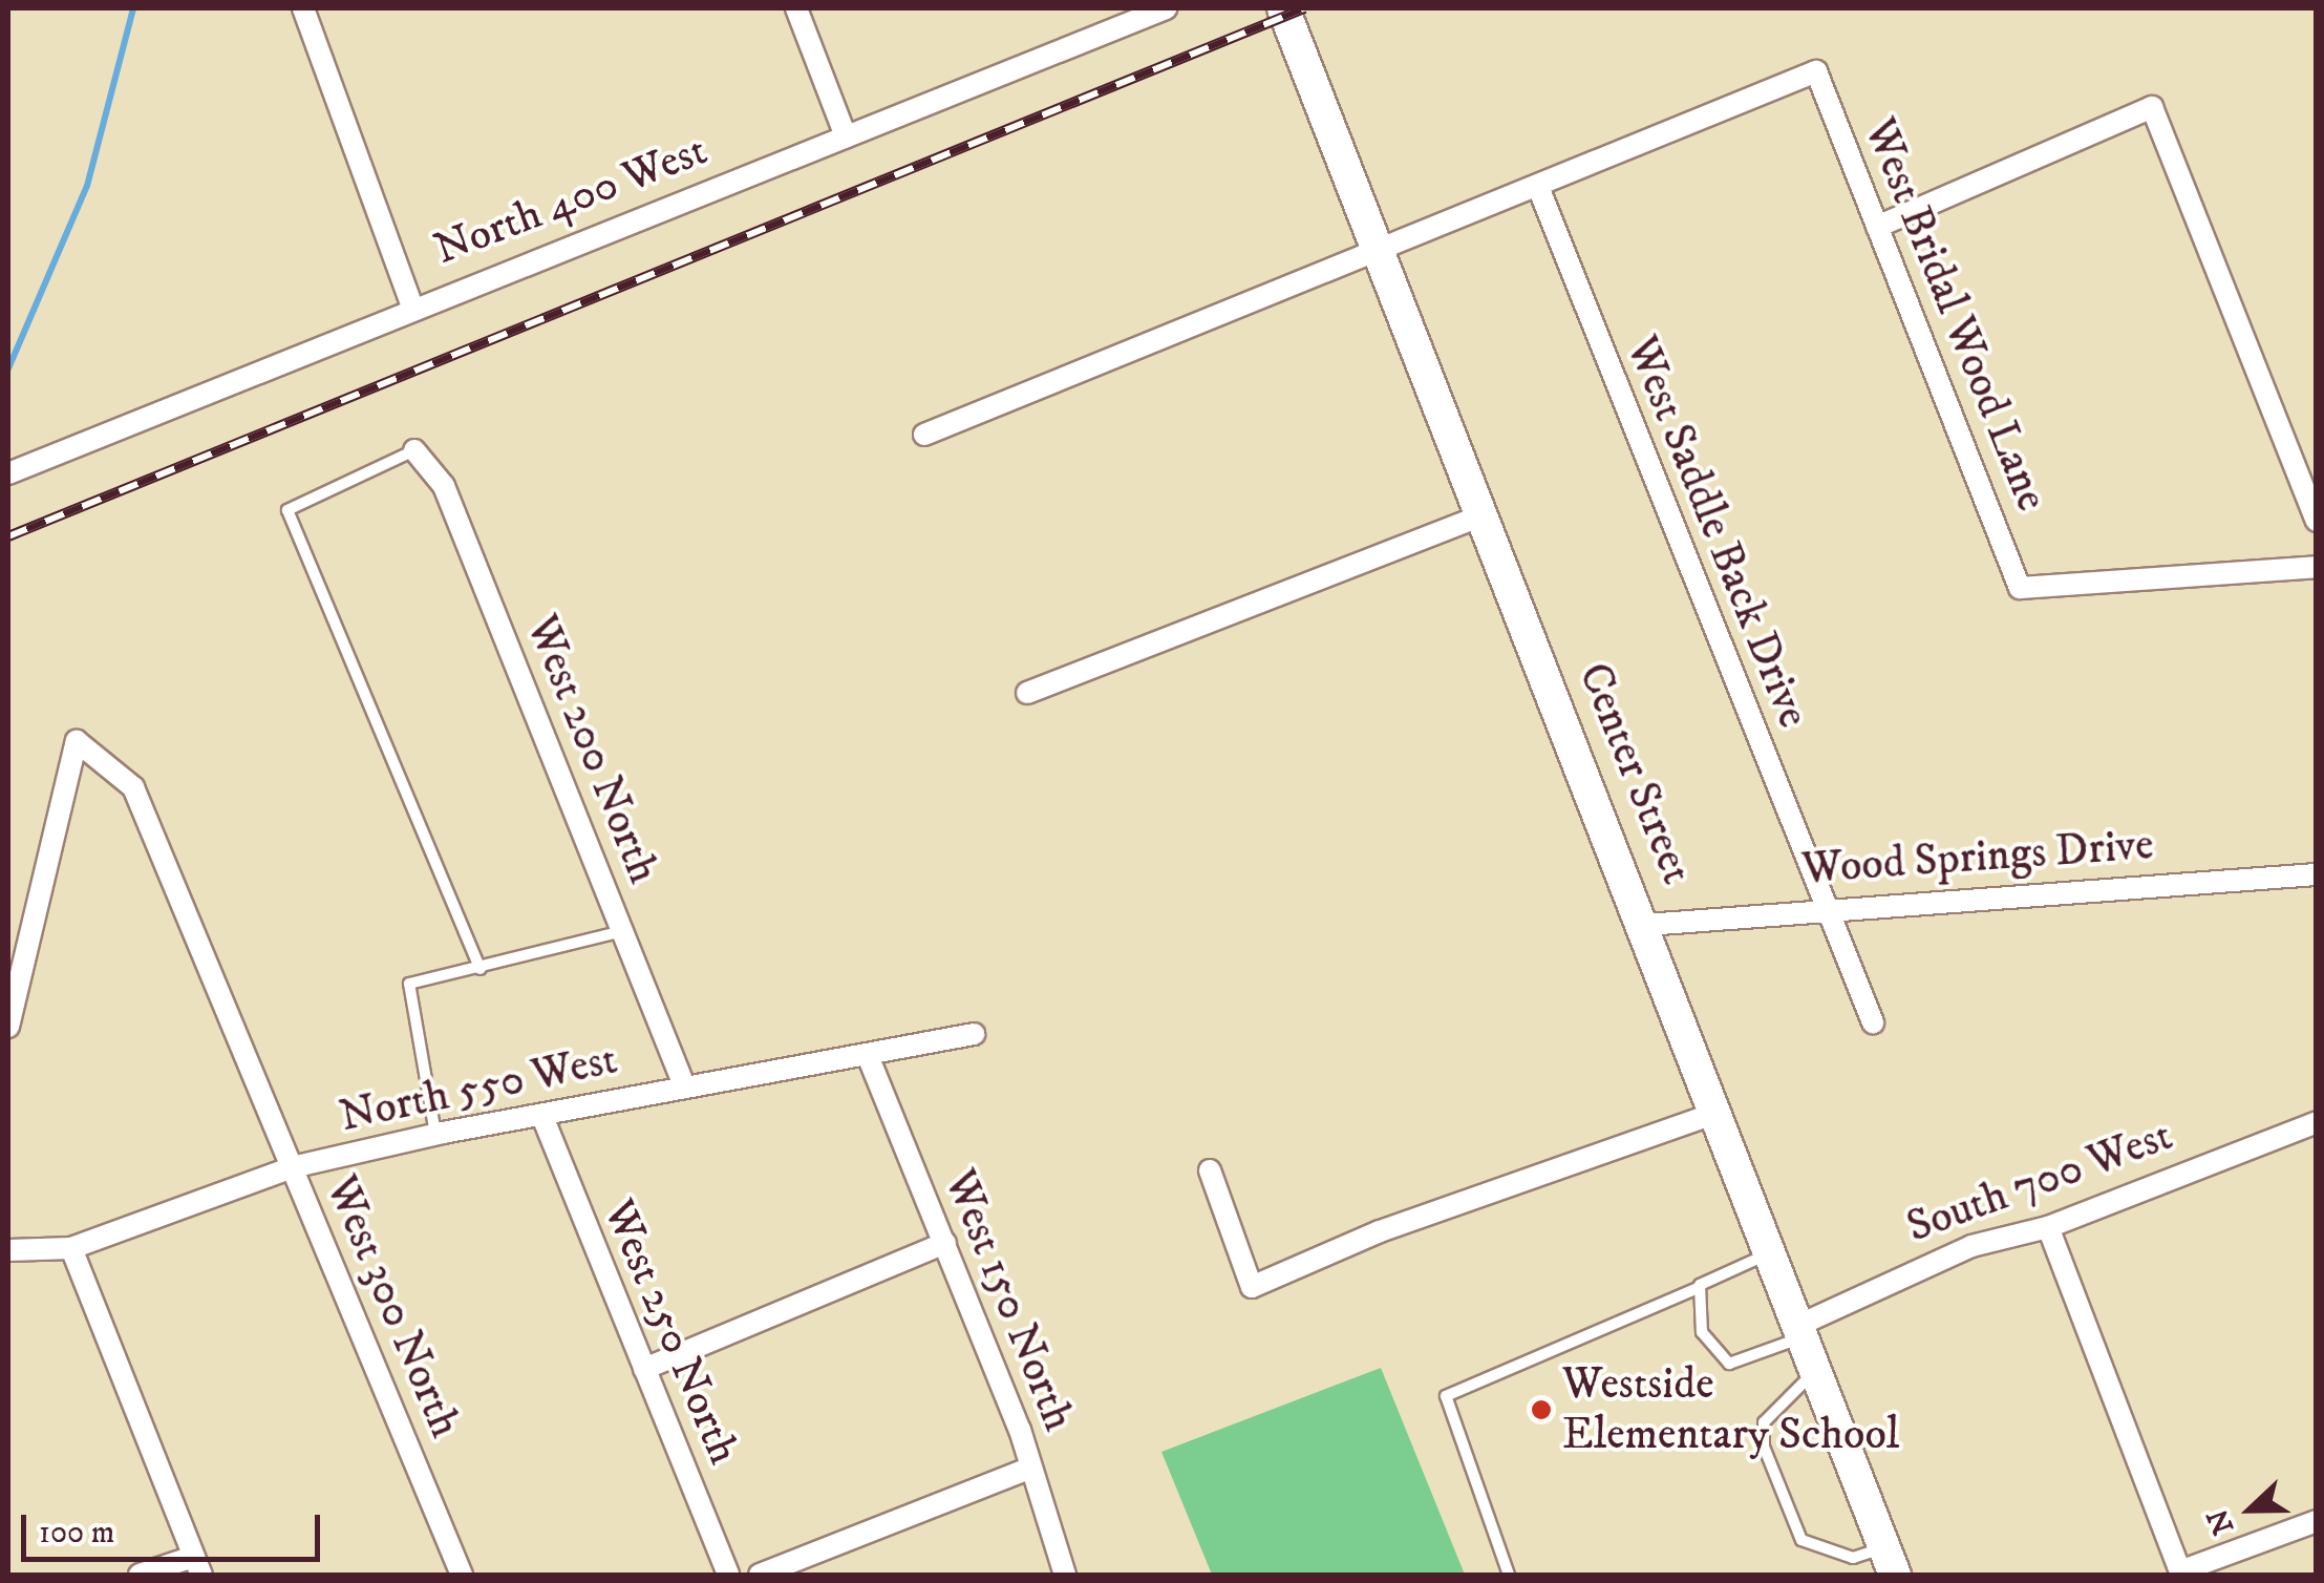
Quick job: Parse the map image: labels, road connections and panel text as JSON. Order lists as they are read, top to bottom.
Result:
{
  "streets": {
    "street": [
      "North 400 West",
      "West Bridal Wood Lane",
      "West Saddle Back Drive",
      "West 200 North",
      "Center Street",
      "Wood Springs Drive",
      "North 550 West",
      "South 700 West",
      "West 150 North",
      "West 300 North",
      "West 250 North"
    ]
  },
  "crossings": [
    ["West Bridal Wood Lane", "West Saddle Back Drive"],
    ["West Saddle Back Drive", "Wood Springs Drive"],
    ["West 200 North", "North 550 West"],
    ["Center Street", "Wood Springs Drive"],
    ["Center Street", "South 700 West"],
    ["North 550 West", "West 150 North"],
    ["North 550 West", "West 300 North"],
    ["North 550 West", "West 250 North"]
  ],
  "places": ["Westside Elementary School"],
  "scale_bar": "100 m",
  "north": "left"
}
